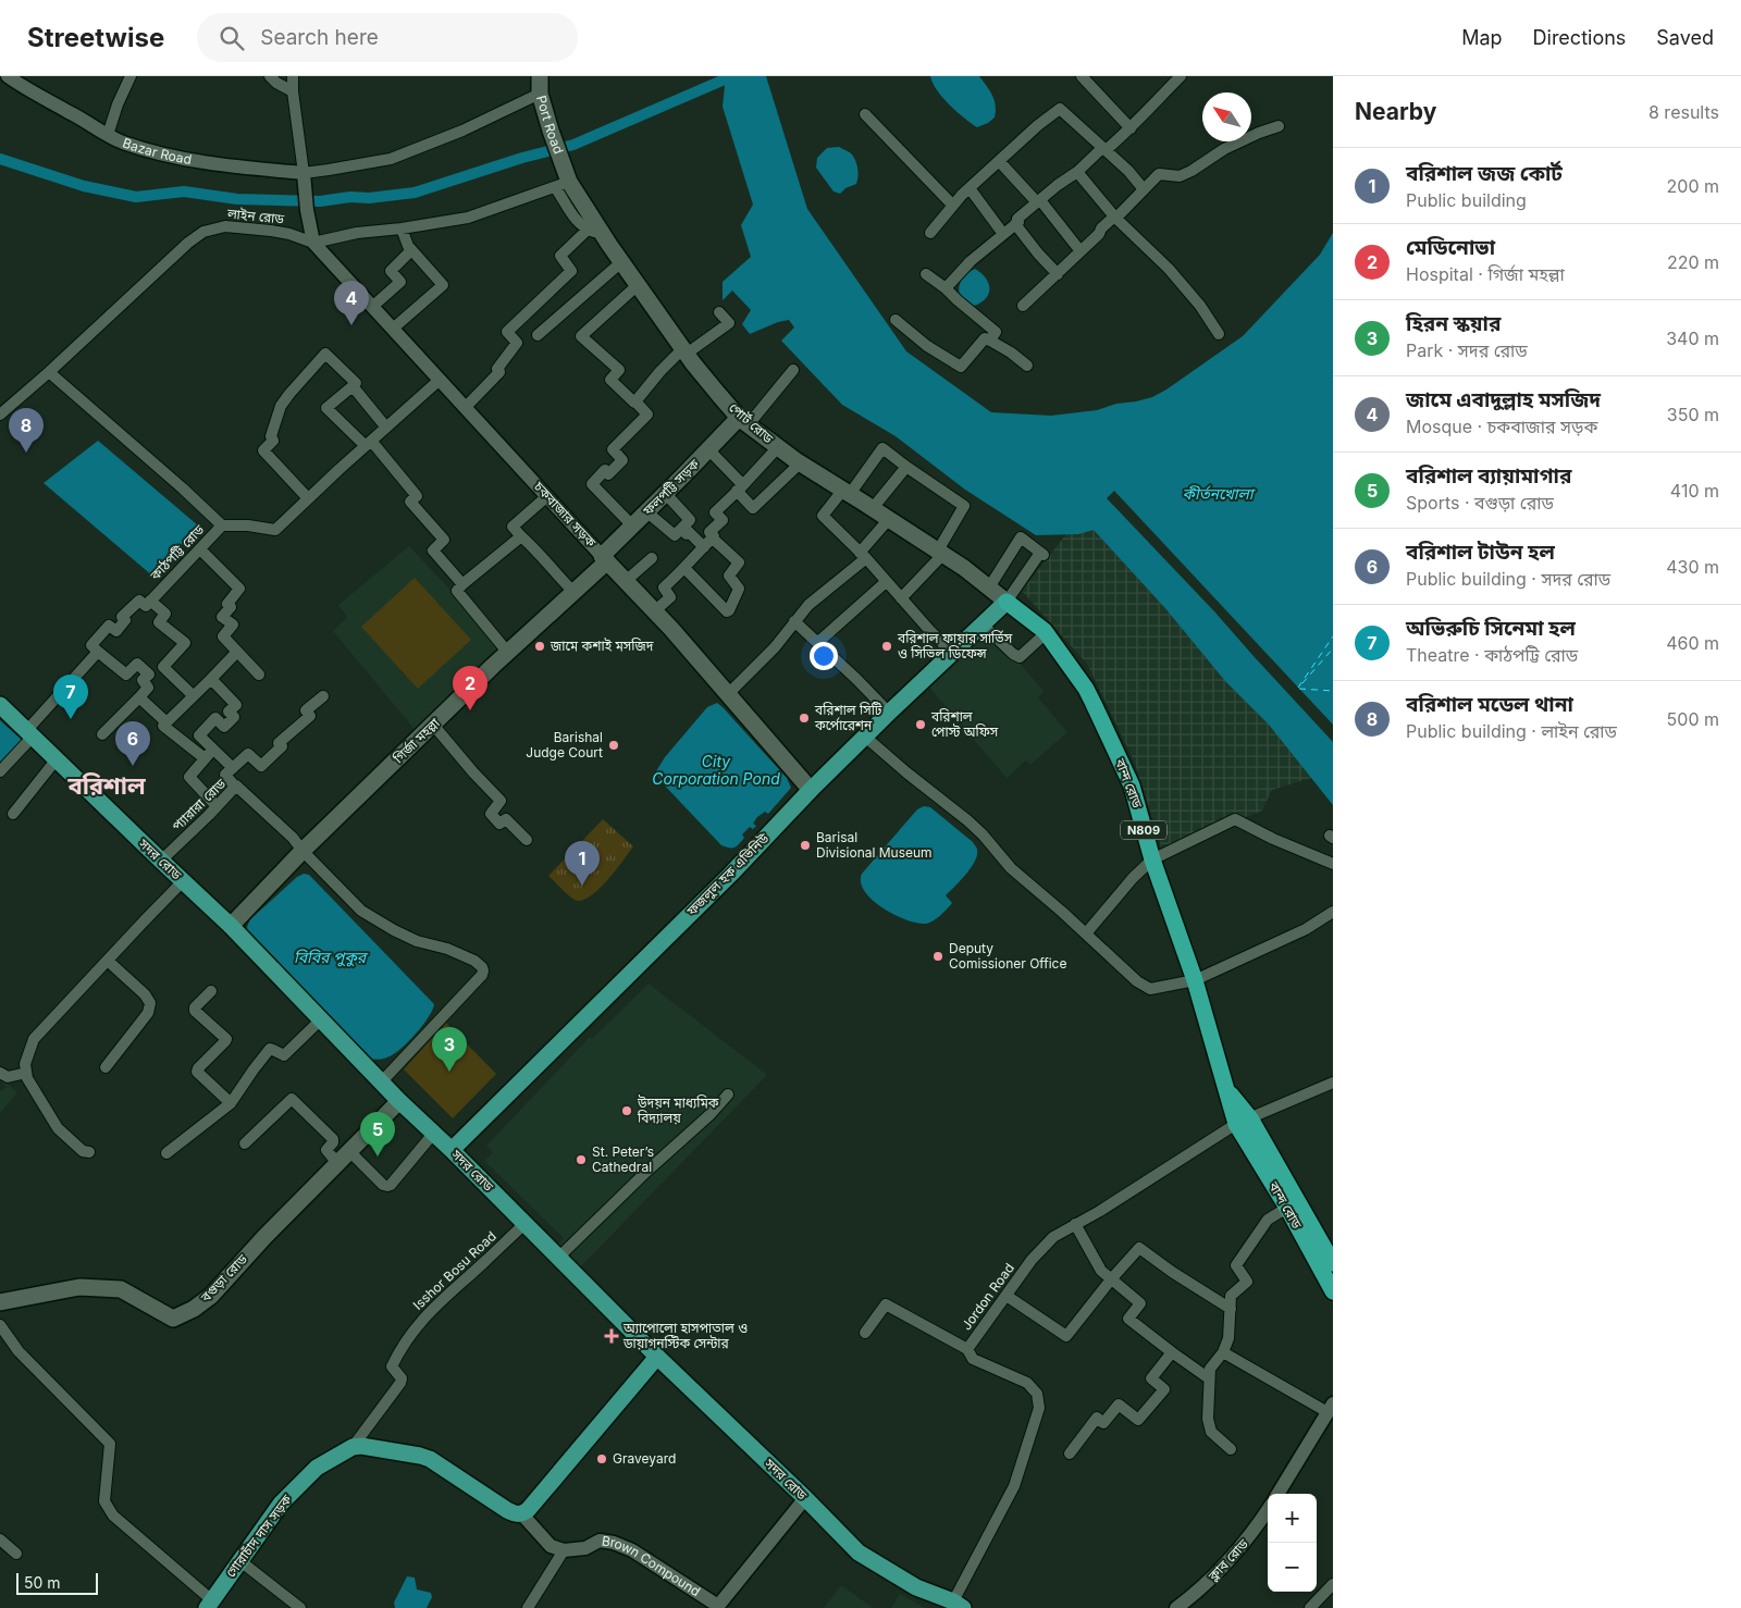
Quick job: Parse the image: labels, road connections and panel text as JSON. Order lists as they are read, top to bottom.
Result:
{
  "streets": {
    "highway": ["বান্দ রোড", "N809"],
    "main road": [
      "Port Road",
      "পোর্ট রোড",
      "ফলপট্টি সড়ক",
      "চকবাজার সড়ক",
      "গির্জা মহল্লা",
      "সদর রোড",
      "ফজলুল হক এভিনিউ",
      "বগুড়া রোড",
      "গোরাচাঁদ দাস সড়ক"
    ],
    "street": [
      "Bazar Road",
      "লাইন রোড",
      "কাঠপট্টি রোড",
      "প্যারারা রোড",
      "Isshor Bosu Road",
      "Jordon Road",
      "ক্লাব রোড",
      "Brown Compound"
    ]
  },
  "crossings": [
    ["Port Road", "লাইন রোড"],
    ["Port Road", "পোর্ট রোড"],
    ["লাইন রোড", "পোর্ট রোড"],
    ["লাইন রোড", "চকবাজার সড়ক"],
    ["পোর্ট রোড", "ফলপট্টি সড়ক"],
    ["পোর্ট রোড", "বান্দ রোড"],
    ["পোর্ট রোড", "ফজলুল হক এভিনিউ"],
    ["ফলপট্টি সড়ক", "চকবাজার সড়ক"],
    ["ফলপট্টি সড়ক", "গির্জা মহল্লা"],
    ["চকবাজার সড়ক", "কাঠপট্টি রোড"],
    ["চকবাজার সড়ক", "গির্জা মহল্লা"],
    ["চকবাজার সড়ক", "ফজলুল হক এভিনিউ"],
    ["কাঠপট্টি রোড", "সদর রোড"],
    ["গির্জা মহল্লা", "প্যারারা রোড"],
    ["গির্জা মহল্লা", "সদর রোড"],
    ["বান্দ রোড", "ফজলুল হক এভিনিউ"],
    ["বান্দ রোড", "Jordon Road"],
    ["প্যারারা রোড", "সদর রোড"],
    ["সদর রোড", "ফজলুল হক এভিনিউ"],
    ["সদর রোড", "Isshor Bosu Road"],
    ["সদর রোড", "বগুড়া রোড"],
    ["সদর রোড", "Jordon Road"],
    ["সদর রোড", "Brown Compound"],
    ["Isshor Bosu Road", "গোরাচাঁদ দাস সড়ক"]
  ],
  "districts": ["বরিশাল"],
  "water": ["কীর্তনখোলা", "City Corporation Pond", "বিবির পুকুর"],
  "places": {
    "other": [
      "জামে কশাই মসজিদ",
      "বরিশাল ফায়ার সার্ভিস ও সিভিল ডিফেন্স",
      "বরিশাল সিটি কর্পোরেশন",
      "বরিশাল পোস্ট অফিস",
      "Barishal Judge Court",
      "Barisal Divisional Museum",
      "Deputy Comissioner Office",
      "উদয়ন মাধ্যমিক বিদ্যালয়",
      "St. Peter’s Cathedral",
      "Graveyard"
    ],
    "health": ["অ্যাপোলো হাসপাতাল ও ডায়াগনস্টিক সেন্টার"]
  },
  "scale_bar": "50 m",
  "north": "top left",
  "page": {
    "header": "Streetwise",
    "search": "Search here",
    "nav": ["Map", "Directions", "Saved"],
    "heading": ["Nearby", "8 results"],
    "list": [
      {
        "mark": "1",
        "name": "বরিশাল জজ কোর্ট",
        "note": "Public building",
        "value": "200 m"
      },
      {
        "mark": "2",
        "name": "মেডিনোভা",
        "note": "Hospital · গির্জা মহল্লা",
        "value": "220 m"
      },
      {
        "mark": "3",
        "name": "হিরন স্কয়ার",
        "note": "Park · সদর রোড",
        "value": "340 m"
      },
      {
        "mark": "4",
        "name": "জামে এবাদুল্লাহ মসজিদ",
        "note": "Mosque · চকবাজার সড়ক",
        "value": "350 m"
      },
      {
        "mark": "5",
        "name": "বরিশাল ব্যায়ামাগার",
        "note": "Sports · বগুড়া রোড",
        "value": "410 m"
      },
      {
        "mark": "6",
        "name": "বরিশাল টাউন হল",
        "note": "Public building · সদর রোড",
        "value": "430 m"
      },
      {
        "mark": "7",
        "name": "অভিরুচি সিনেমা হল",
        "note": "Theatre · কাঠপট্টি রোড",
        "value": "460 m"
      },
      {
        "mark": "8",
        "name": "বরিশাল মডেল থানা",
        "note": "Public building · লাইন রোড",
        "value": "500 m"
      }
    ],
    "pins": [
      "4",
      "8",
      "2",
      "7",
      "6",
      "1",
      "3",
      "5"
    ],
    "map_buttons": ["+", "−"],
    "scale": "50 m"
  }
}
